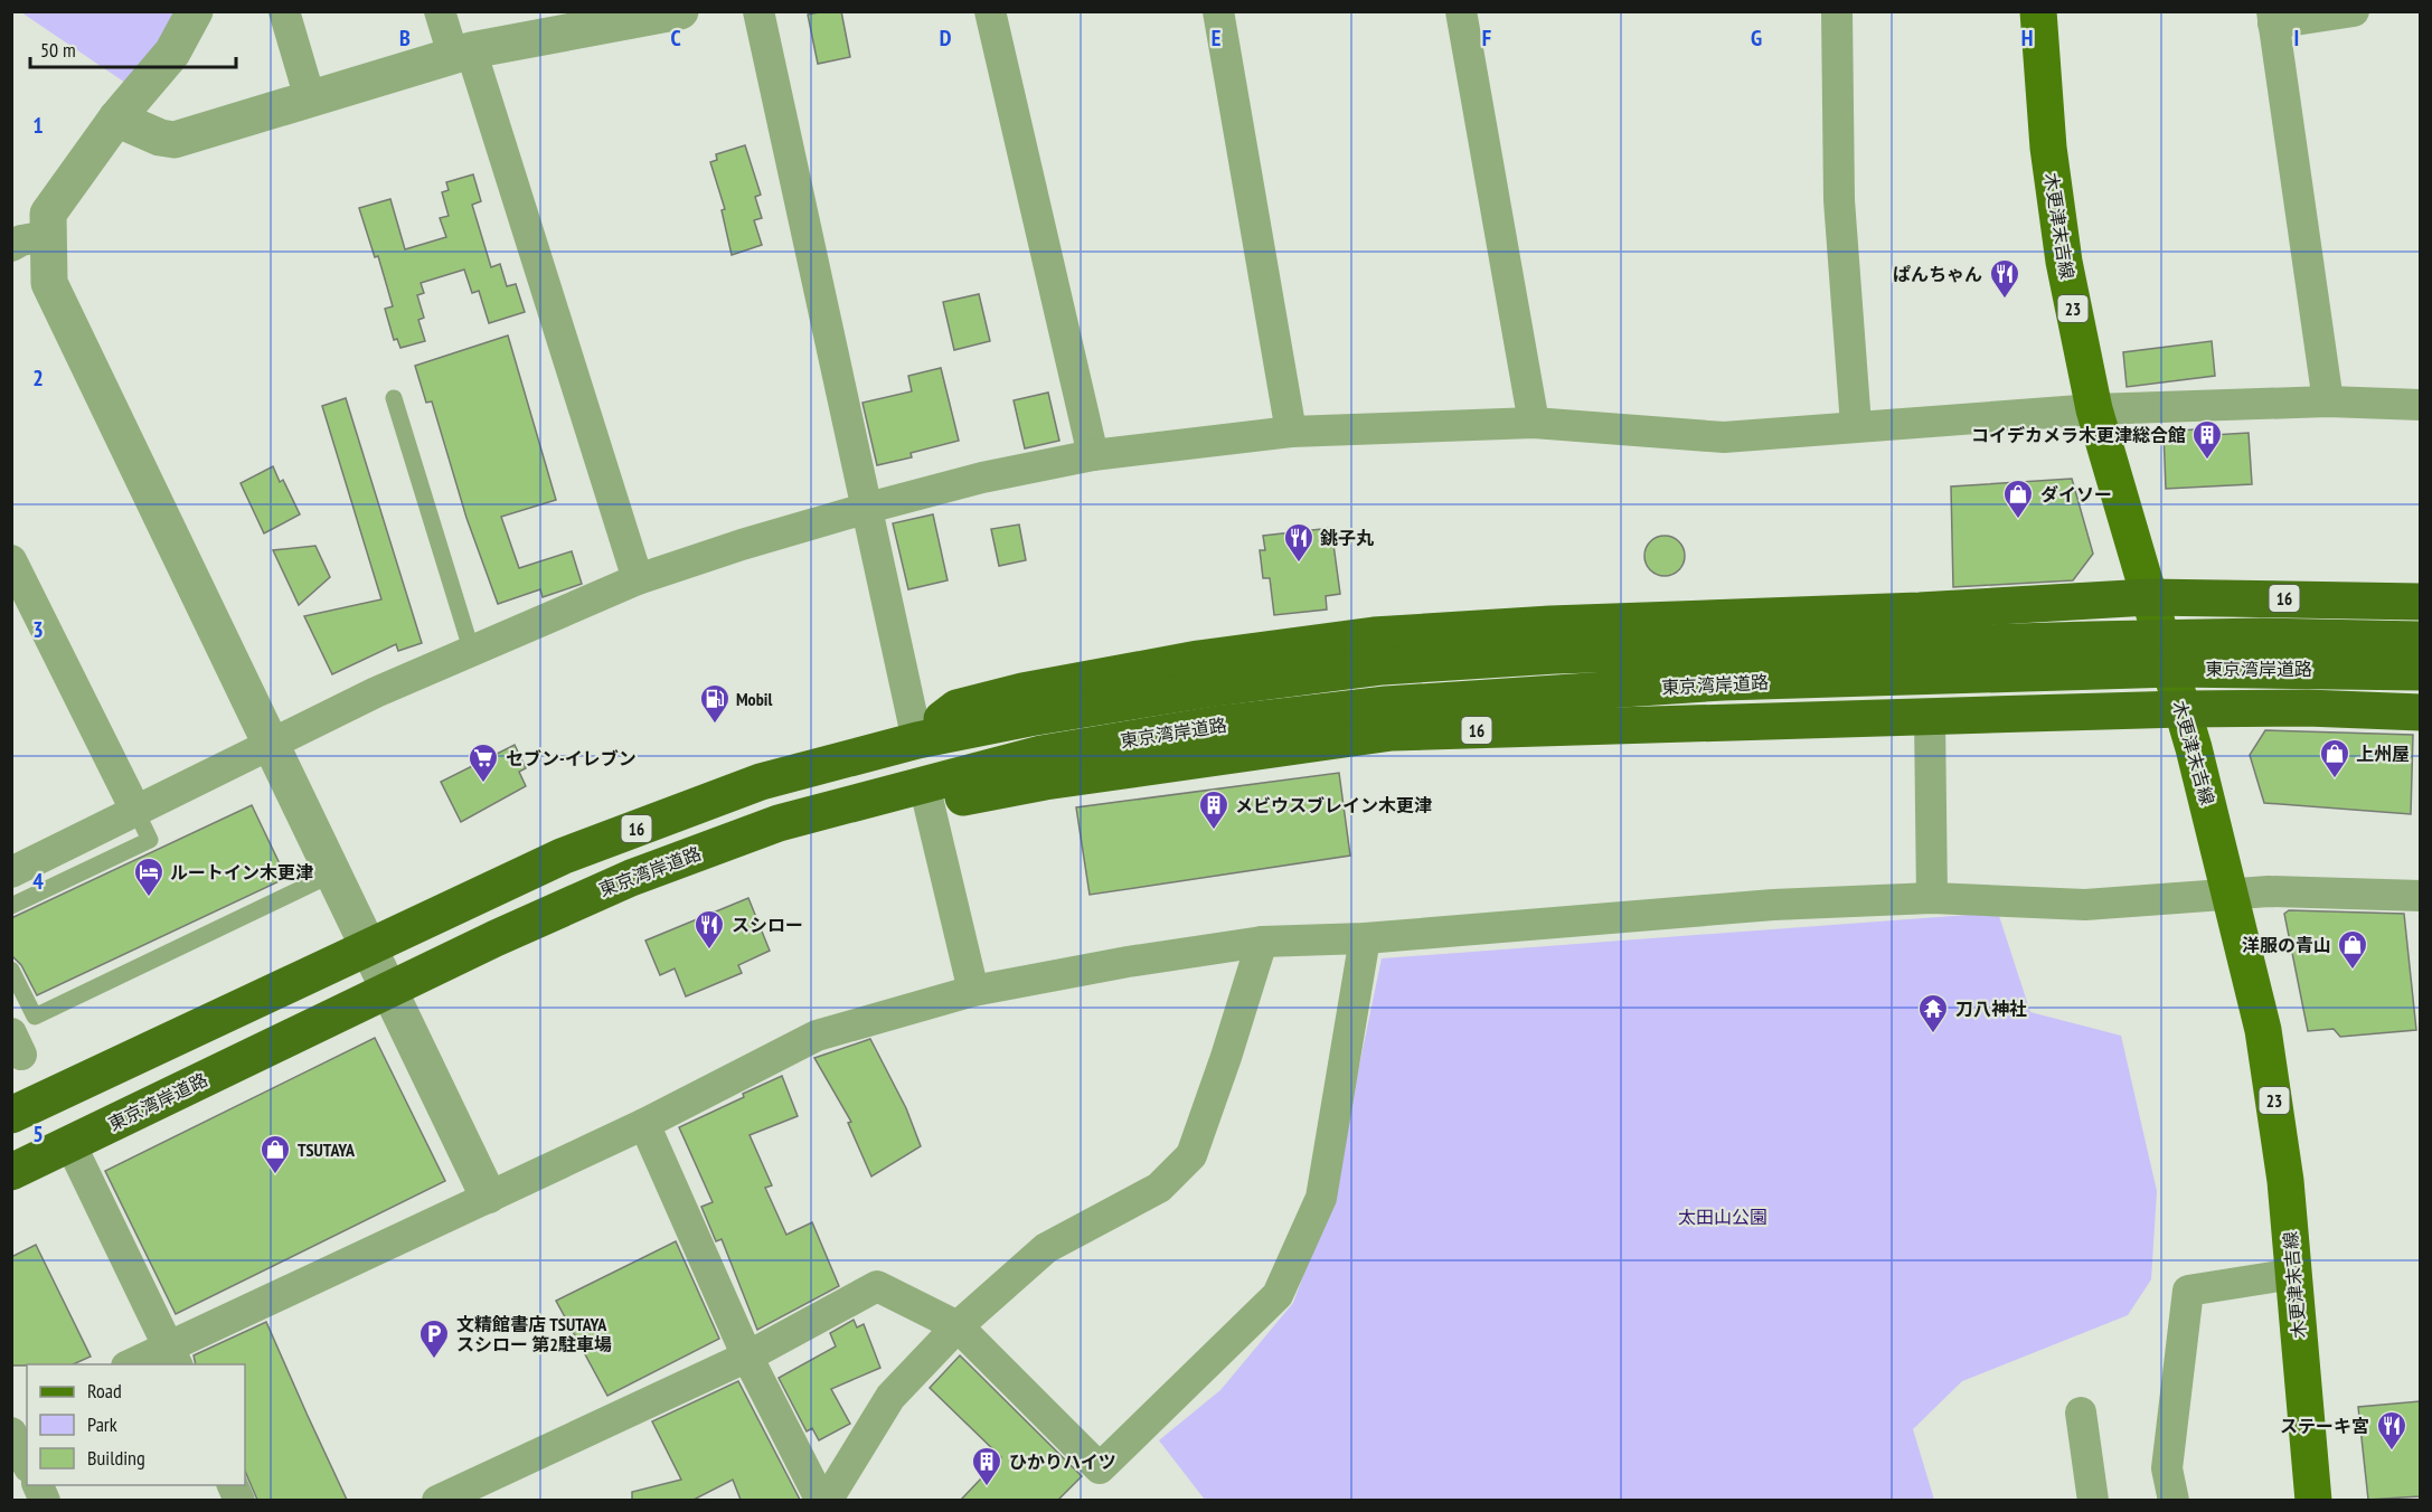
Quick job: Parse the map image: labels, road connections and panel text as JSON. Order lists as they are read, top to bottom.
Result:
{
  "streets": {
    "highway": ["16", "東京湾岸道路"],
    "main road": ["木更津末吉線", "23"]
  },
  "crossings": [
    ["木更津末吉線", "16"],
    ["16", "東京湾岸道路"]
  ],
  "parks": ["太田山公園"],
  "places": {
    "restaurant": [
      "ぱんちゃん",
      "銚子丸",
      "スシロー",
      "ステーキ宮"
    ],
    "building": ["コイデカメラ木更津総合館", "メビウスブレイン木更津", "ひかりハイツ"],
    "shop": [
      "ダイソー",
      "上州屋",
      "洋服の青山",
      "TSUTAYA"
    ],
    "fuel station": ["Mobil"],
    "supermarket": ["セブン-イレブン"],
    "hotel": ["ルートイン木更津"],
    "temple": ["刀八神社"],
    "parking": ["文精館書店 TSUTAYA スシロー 第2駐車場"]
  },
  "legend": ["Road", "Park", "Building"],
  "scale_bar": "50 m",
  "grid": {
    "columns": [
      "B",
      "C",
      "D",
      "E",
      "F",
      "G",
      "H",
      "I"
    ],
    "rows": [
      "1",
      "2",
      "3",
      "4",
      "5"
    ]
  }
}
